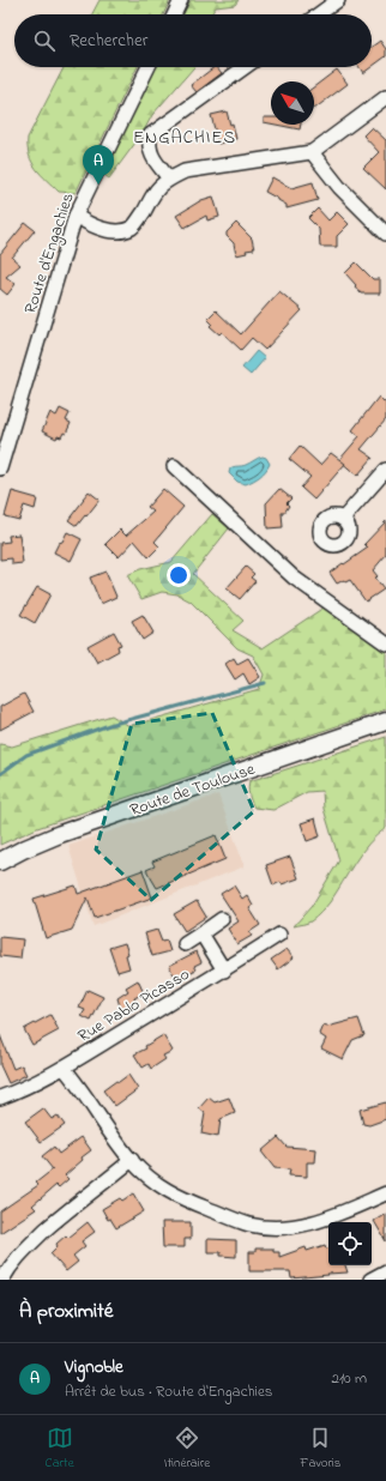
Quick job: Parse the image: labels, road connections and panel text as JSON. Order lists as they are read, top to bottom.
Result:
{
  "streets": {
    "main road": ["Route de Toulouse"],
    "street": ["Route d'Engachies", "Rue Pablo Picasso"]
  },
  "districts": ["ENGACHIES"],
  "north": "top left",
  "page": {
    "search": "Rechercher",
    "pins": "A",
    "heading": "À proximité",
    "list": [
      {
        "mark": "A",
        "name": "Vignoble",
        "note": "Arrêt de bus · Route d'Engachies",
        "value": "210 m"
      }
    ],
    "nav": ["Carte", "Itinéraire", "Favoris"]
  }
}
